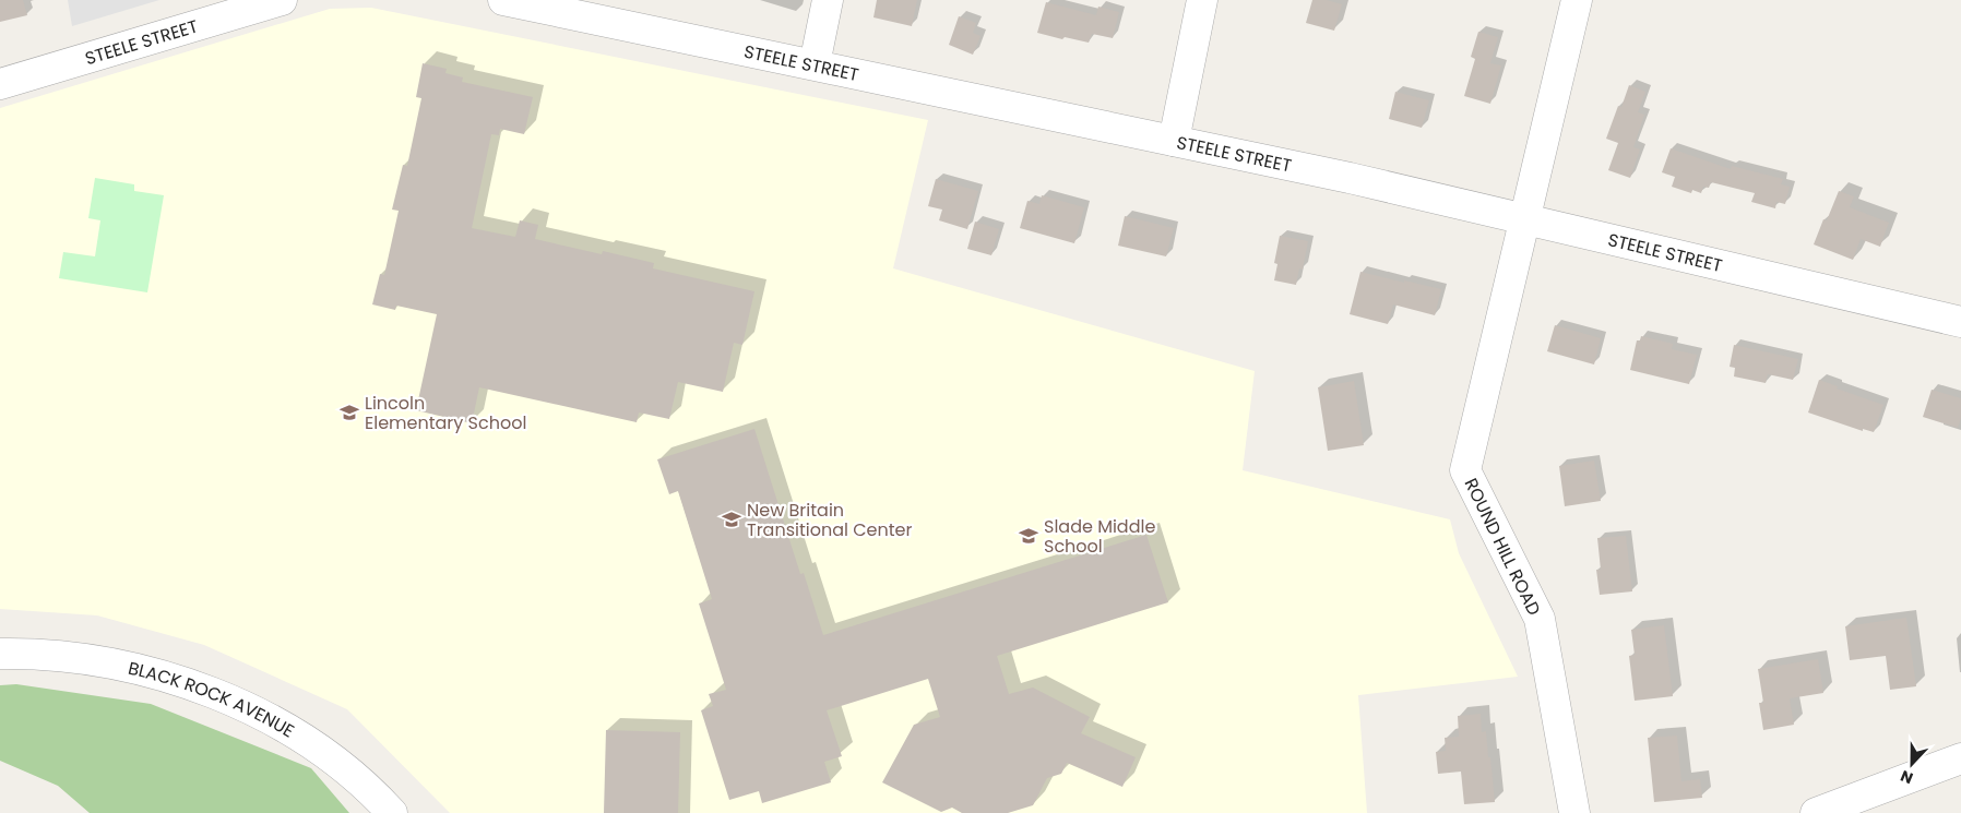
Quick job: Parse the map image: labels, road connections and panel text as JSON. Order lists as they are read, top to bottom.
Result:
{
  "streets": {
    "street": ["STEELE STREET", "ROUND HILL ROAD", "BLACK ROCK AVENUE"]
  },
  "crossings": [
    ["STEELE STREET", "ROUND HILL ROAD"]
  ],
  "places": {
    "school or university": ["Lincoln Elementary School", "New Britain Transitional Center", "Slade Middle School"]
  },
  "north": "bottom"
}
